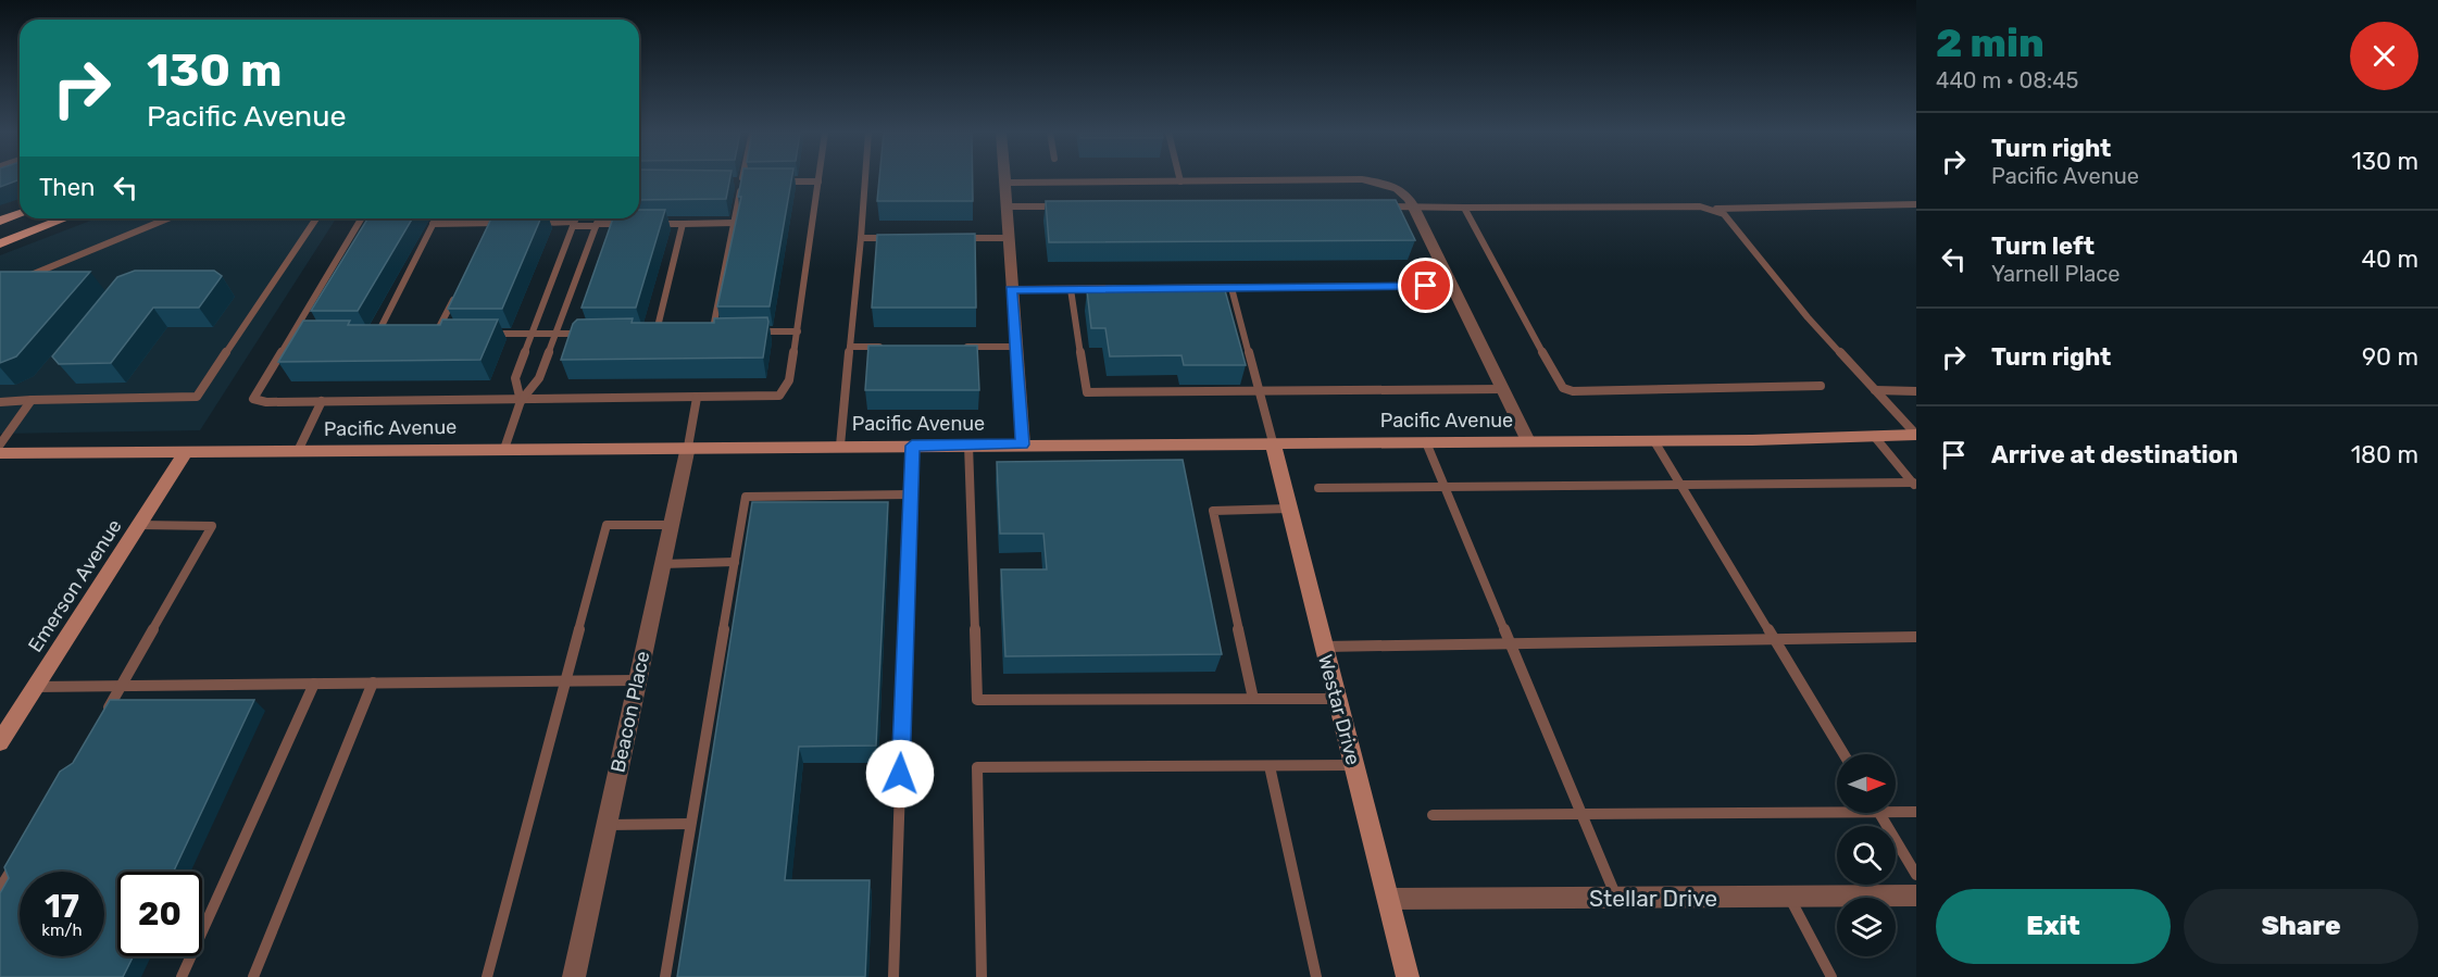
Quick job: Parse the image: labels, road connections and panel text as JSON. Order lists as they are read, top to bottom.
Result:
{
  "streets": {
    "street": [
      "Pacific Avenue",
      "Emerson Avenue",
      "Westar Drive",
      "Beacon Place",
      "Stellar Drive"
    ]
  },
  "crossings": [
    ["Pacific Avenue", "Emerson Avenue"],
    ["Pacific Avenue", "Westar Drive"],
    ["Pacific Avenue", "Beacon Place"],
    ["Westar Drive", "Stellar Drive"]
  ],
  "north": "right",
  "page": {
    "heading": ["2 min", "440 m · 08:45"],
    "turn": ["130 m", "Pacific Avenue"],
    "list": [
      {
        "name": "Turn right",
        "note": "Pacific Avenue",
        "value": "130 m"
      },
      {
        "name": "Turn left",
        "note": "Yarnell Place",
        "value": "40 m"
      },
      {
        "name": "Turn right",
        "value": "90 m"
      },
      {
        "name": "Arrive at destination",
        "value": "180 m"
      }
    ],
    "then": "Then",
    "speed": "17 km/h",
    "limit": "20",
    "buttons": ["Exit", "Share"]
  }
}
